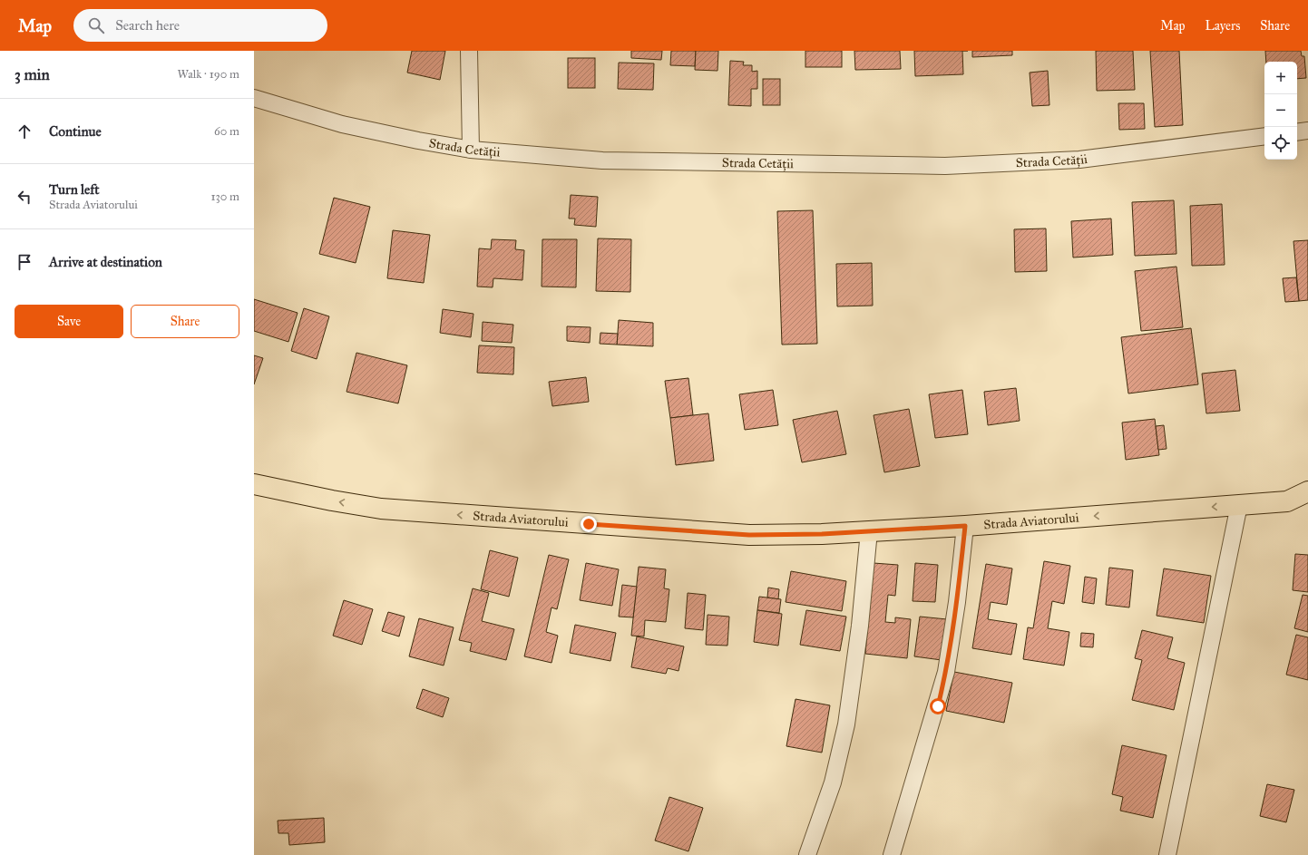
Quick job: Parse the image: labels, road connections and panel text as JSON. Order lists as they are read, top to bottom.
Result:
{
  "streets": {
    "main road": ["Strada Aviatorului"],
    "street": ["Strada Cetății"]
  },
  "one_way": ["Strada Aviatorului"],
  "page": {
    "header": "Map",
    "search": "Search here",
    "nav": ["Map", "Layers", "Share"],
    "heading": ["3 min", "Walk · 190 m"],
    "map_buttons": ["+", "−"],
    "list": [
      ["Continue", "60 m"],
      ["Turn left", "Strada Aviatorului", "130 m"],
      "Arrive at destination"
    ],
    "buttons": ["Save", "Share"]
  }
}
